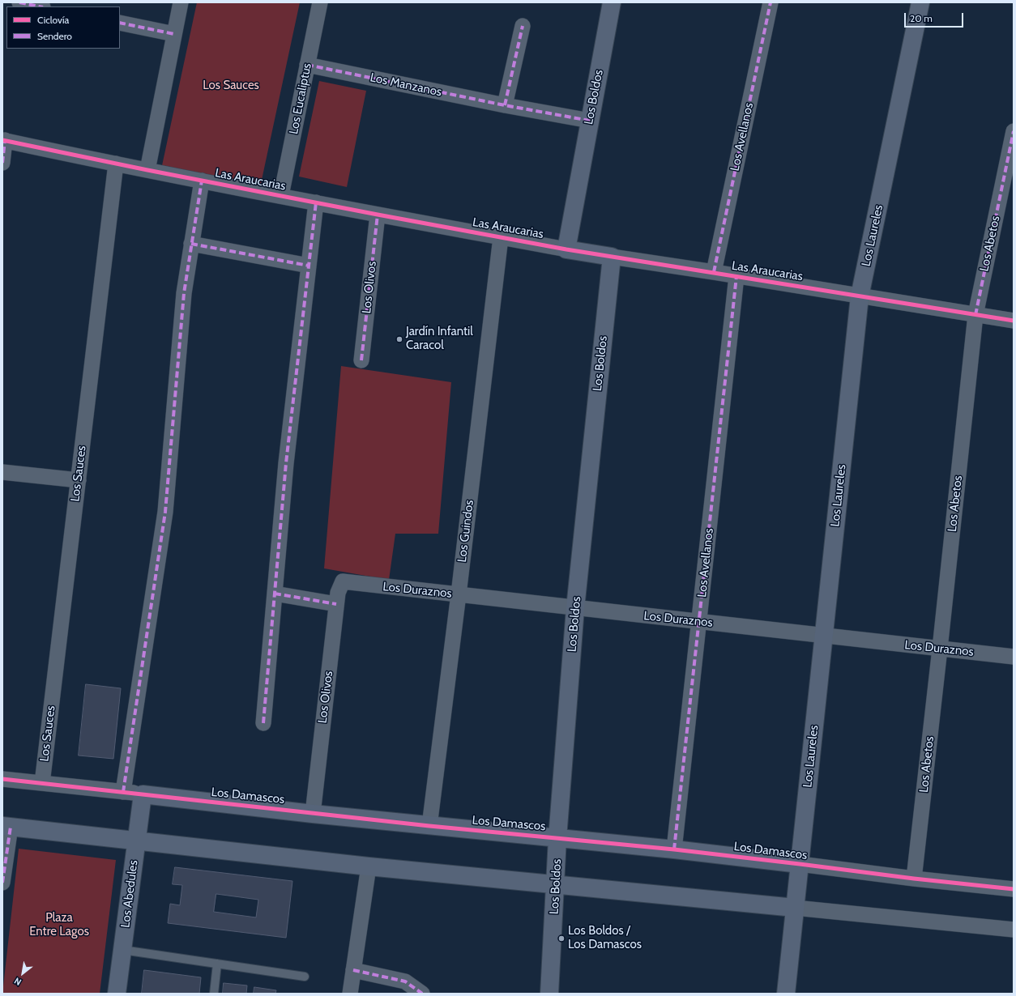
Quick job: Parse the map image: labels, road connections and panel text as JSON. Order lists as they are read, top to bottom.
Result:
{
  "streets": {
    "street": [
      "Los Manzanos",
      "Los Boldos",
      "Los Eucaliptus",
      "Los Avellanos",
      "Las Araucarias",
      "Los Laureles",
      "Los Abetos",
      "Los Olivos",
      "Los Sauces",
      "Los Guindos",
      "Los Duraznos",
      "Los Damascos",
      "Los Abedules"
    ]
  },
  "crossings": [
    ["Los Manzanos", "Los Boldos"],
    ["Los Manzanos", "Los Eucaliptus"],
    ["Los Boldos", "Las Araucarias"],
    ["Los Boldos", "Los Duraznos"],
    ["Los Boldos", "Los Damascos"],
    ["Los Eucaliptus", "Las Araucarias"],
    ["Los Avellanos", "Las Araucarias"],
    ["Los Avellanos", "Los Duraznos"],
    ["Los Avellanos", "Los Damascos"],
    ["Las Araucarias", "Los Laureles"],
    ["Las Araucarias", "Los Abetos"],
    ["Las Araucarias", "Los Olivos"],
    ["Las Araucarias", "Los Sauces"],
    ["Las Araucarias", "Los Guindos"],
    ["Los Laureles", "Los Duraznos"],
    ["Los Laureles", "Los Damascos"],
    ["Los Abetos", "Los Duraznos"],
    ["Los Abetos", "Los Damascos"],
    ["Los Olivos", "Los Duraznos"],
    ["Los Olivos", "Los Damascos"],
    ["Los Sauces", "Los Damascos"],
    ["Los Guindos", "Los Duraznos"],
    ["Los Guindos", "Los Damascos"],
    ["Los Damascos", "Los Abedules"]
  ],
  "parks": ["Los Sauces", "Plaza Entre Lagos"],
  "places": ["Jardín Infantil Caracol", "Los Boldos / Los Damascos"],
  "legend": ["Ciclovía", "Sendero"],
  "scale_bar": "20 m",
  "north": "bottom left"
}
